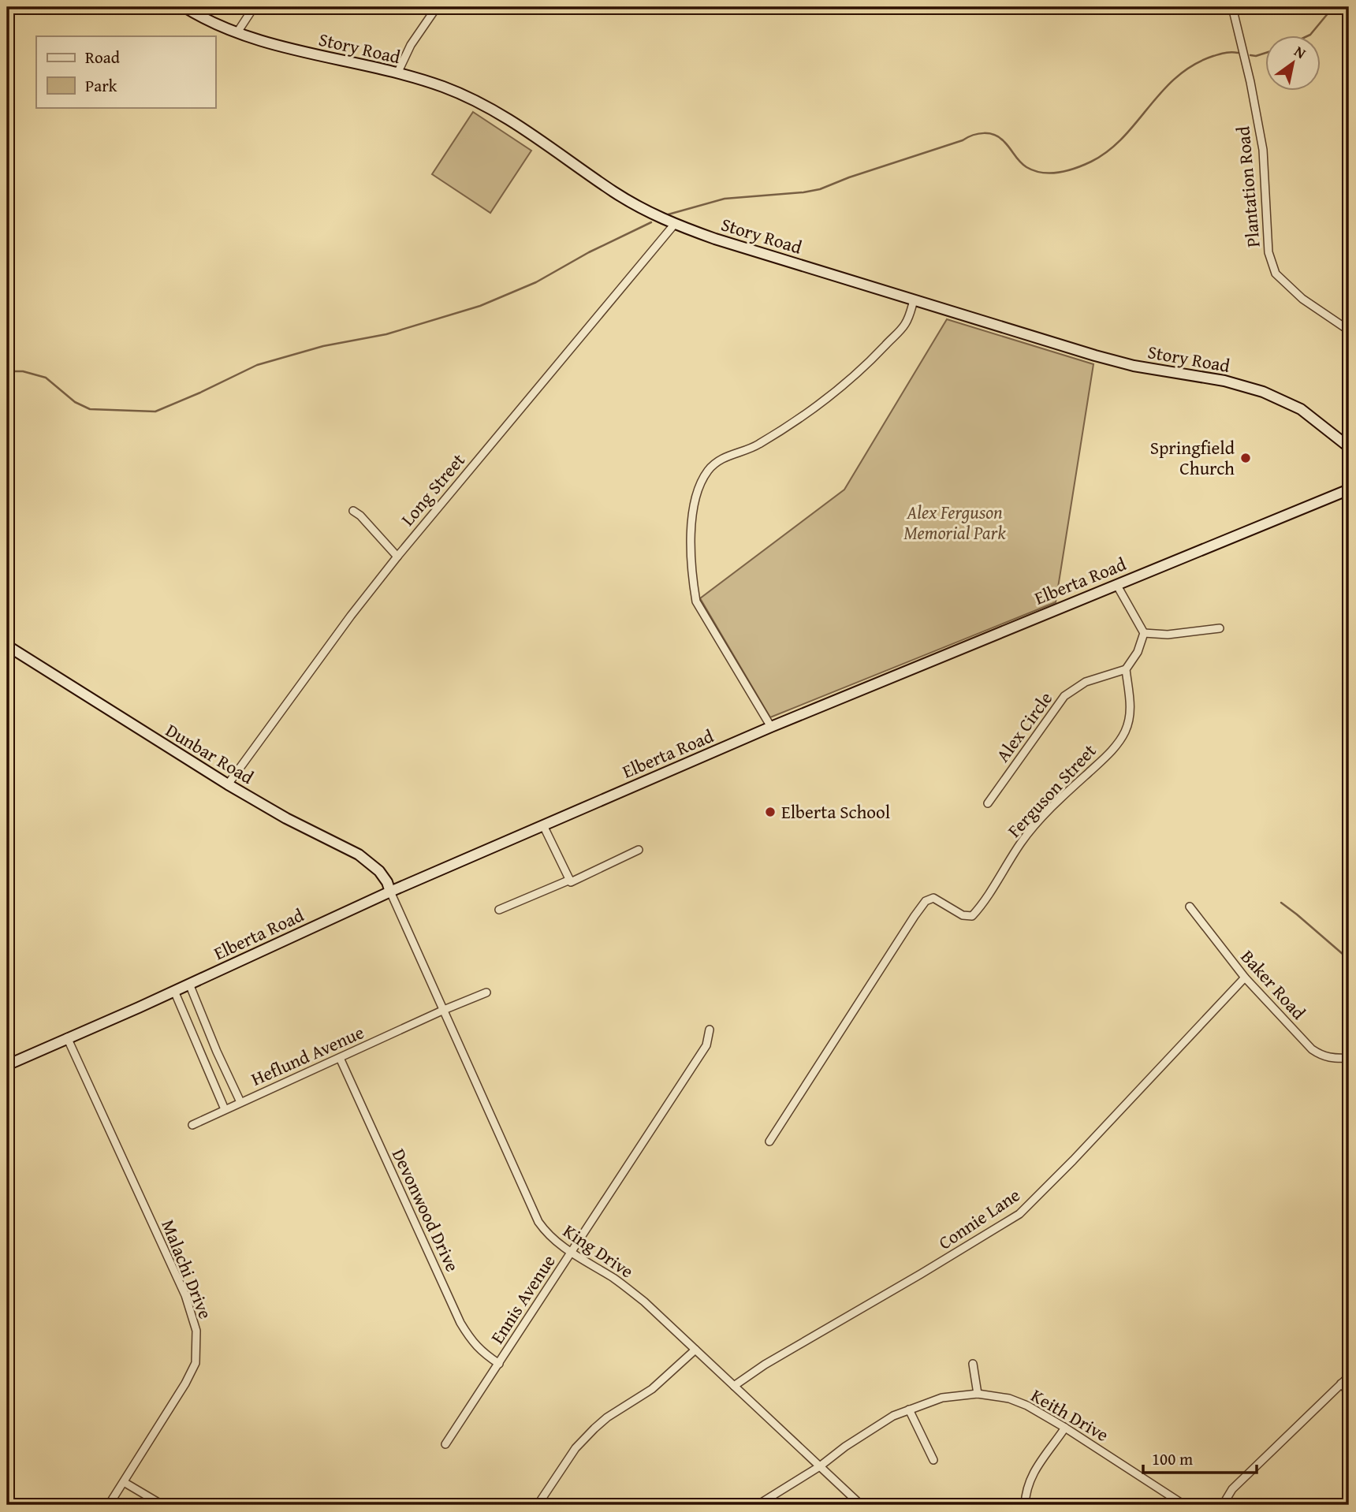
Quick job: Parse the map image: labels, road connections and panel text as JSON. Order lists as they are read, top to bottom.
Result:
{
  "streets": {
    "street": [
      "Story Road",
      "Plantation Road",
      "Long Street",
      "Elberta Road",
      "Alex Circle",
      "Dunbar Road",
      "Ferguson Street",
      "Baker Road",
      "Heflund Avenue",
      "Devonwood Drive",
      "Connie Lane",
      "King Drive",
      "Malachi Drive",
      "Ennis Avenue",
      "Keith Drive"
    ]
  },
  "crossings": [
    ["Story Road", "Long Street"],
    ["Long Street", "Dunbar Road"],
    ["Elberta Road", "Dunbar Road"],
    ["Elberta Road", "Heflund Avenue"],
    ["Elberta Road", "King Drive"],
    ["Elberta Road", "Malachi Drive"],
    ["Alex Circle", "Ferguson Street"],
    ["Dunbar Road", "King Drive"],
    ["Baker Road", "Connie Lane"],
    ["Heflund Avenue", "Devonwood Drive"],
    ["Heflund Avenue", "King Drive"],
    ["Devonwood Drive", "Ennis Avenue"],
    ["Connie Lane", "King Drive"],
    ["King Drive", "Ennis Avenue"],
    ["King Drive", "Keith Drive"]
  ],
  "parks": ["Alex Ferguson Memorial Park"],
  "places": ["Springfield Church", "Elberta School"],
  "legend": ["Road", "Park"],
  "scale_bar": "100 m",
  "north": "top right"
}
